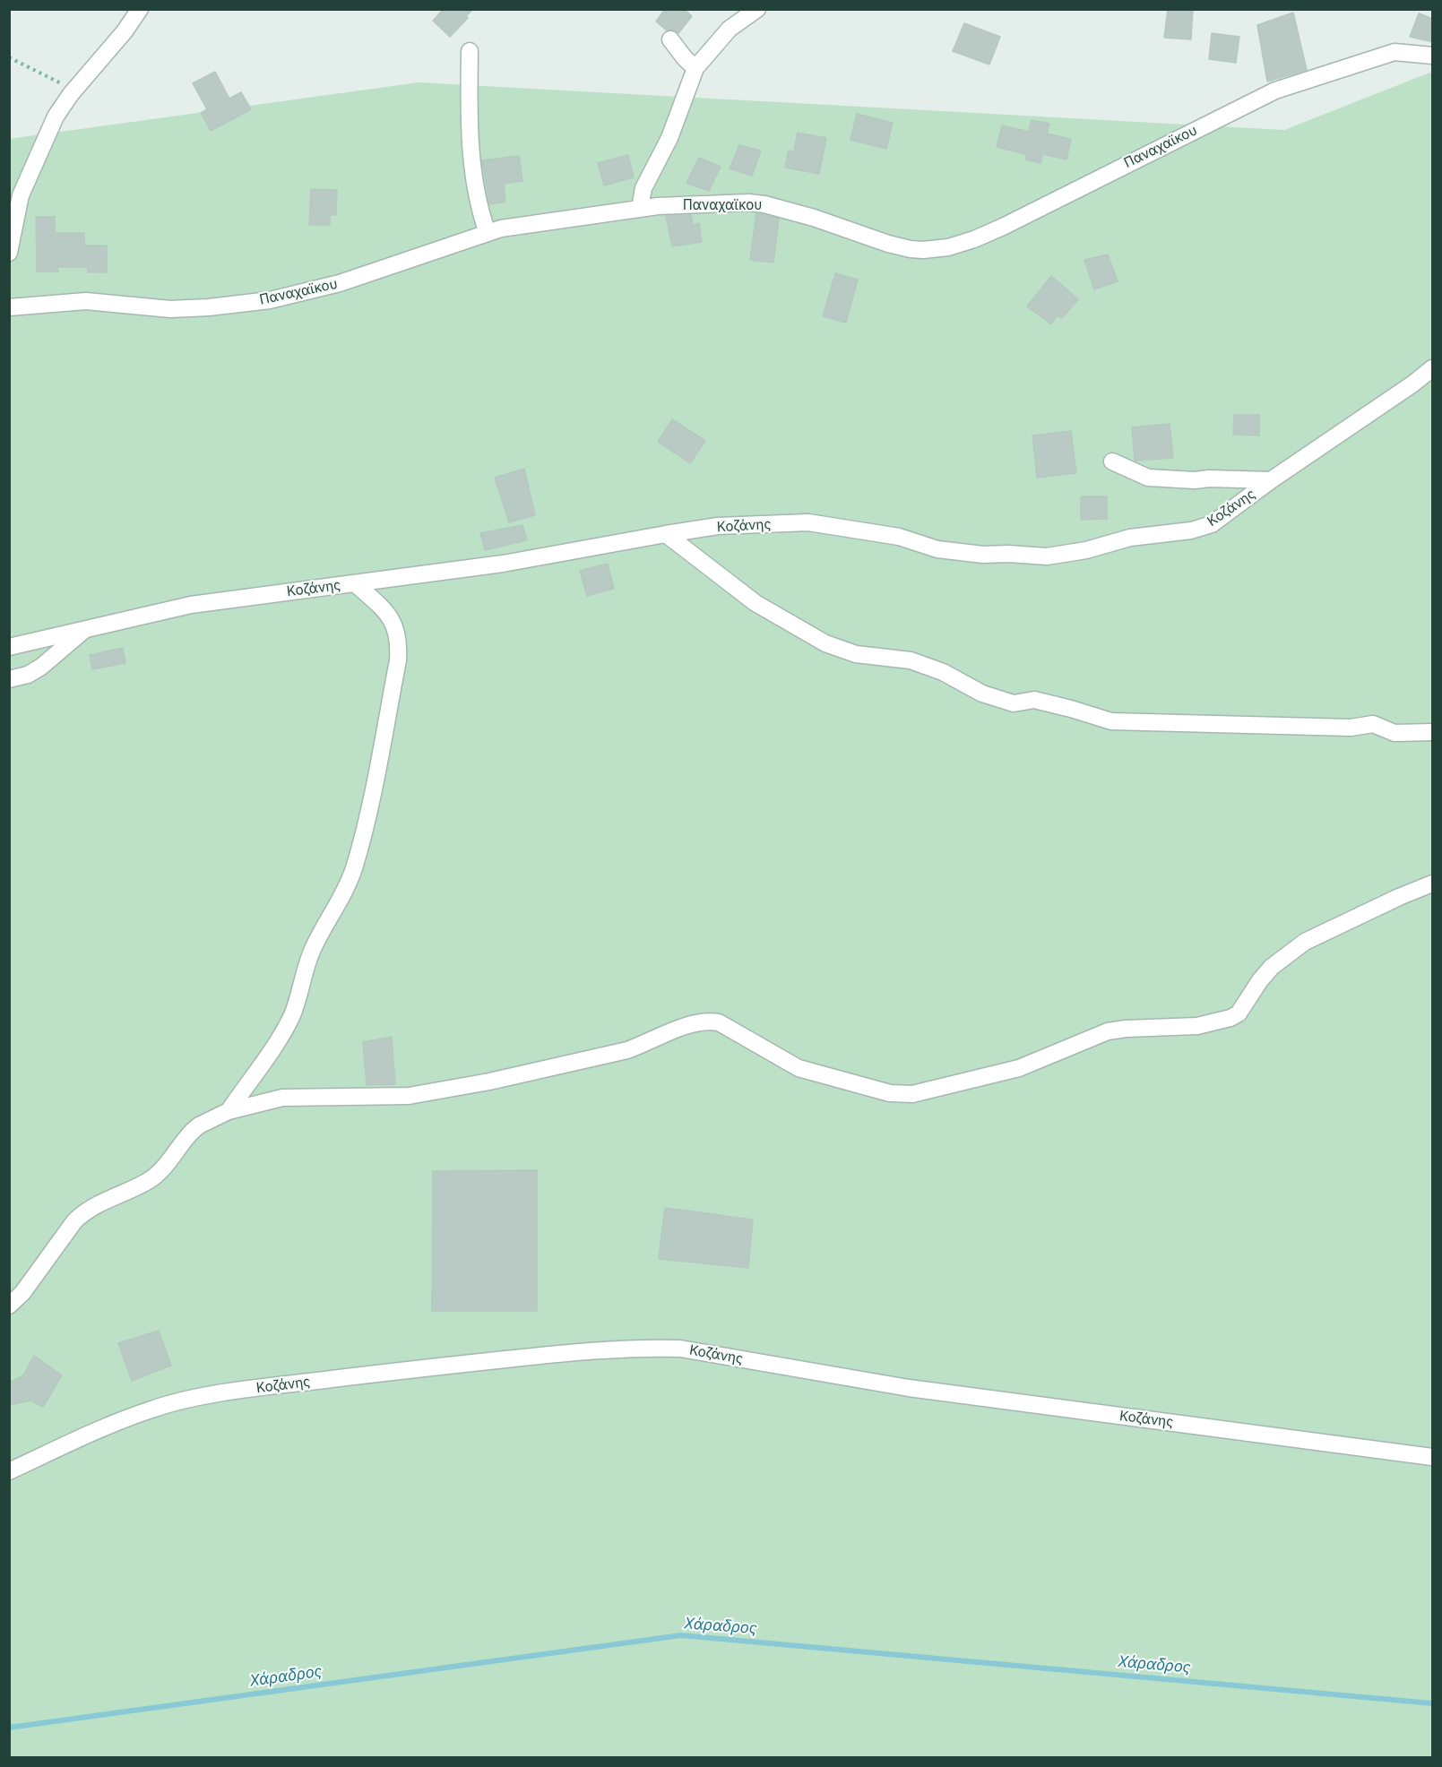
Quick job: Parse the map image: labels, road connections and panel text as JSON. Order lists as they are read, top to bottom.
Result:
{
  "streets": {
    "street": ["Παναχαϊκου", "Κοζάνης"]
  },
  "water": ["Χάραδρος"]
}
